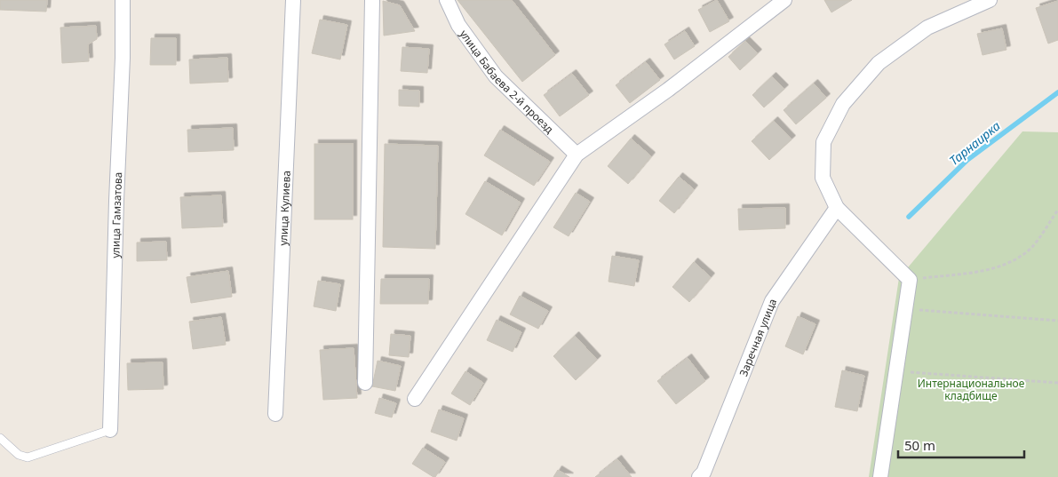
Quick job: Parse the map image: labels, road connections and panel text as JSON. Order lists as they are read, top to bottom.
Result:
{
  "streets": {
    "street": [
      "улица Бабаева 2-й проезд",
      "улица Кулиева",
      "улица Гамзатова",
      "Заречная улица"
    ]
  },
  "water": ["Тарнаирка"],
  "parks": ["Интернациональное кладбище"],
  "scale_bar": "50 m"
}
